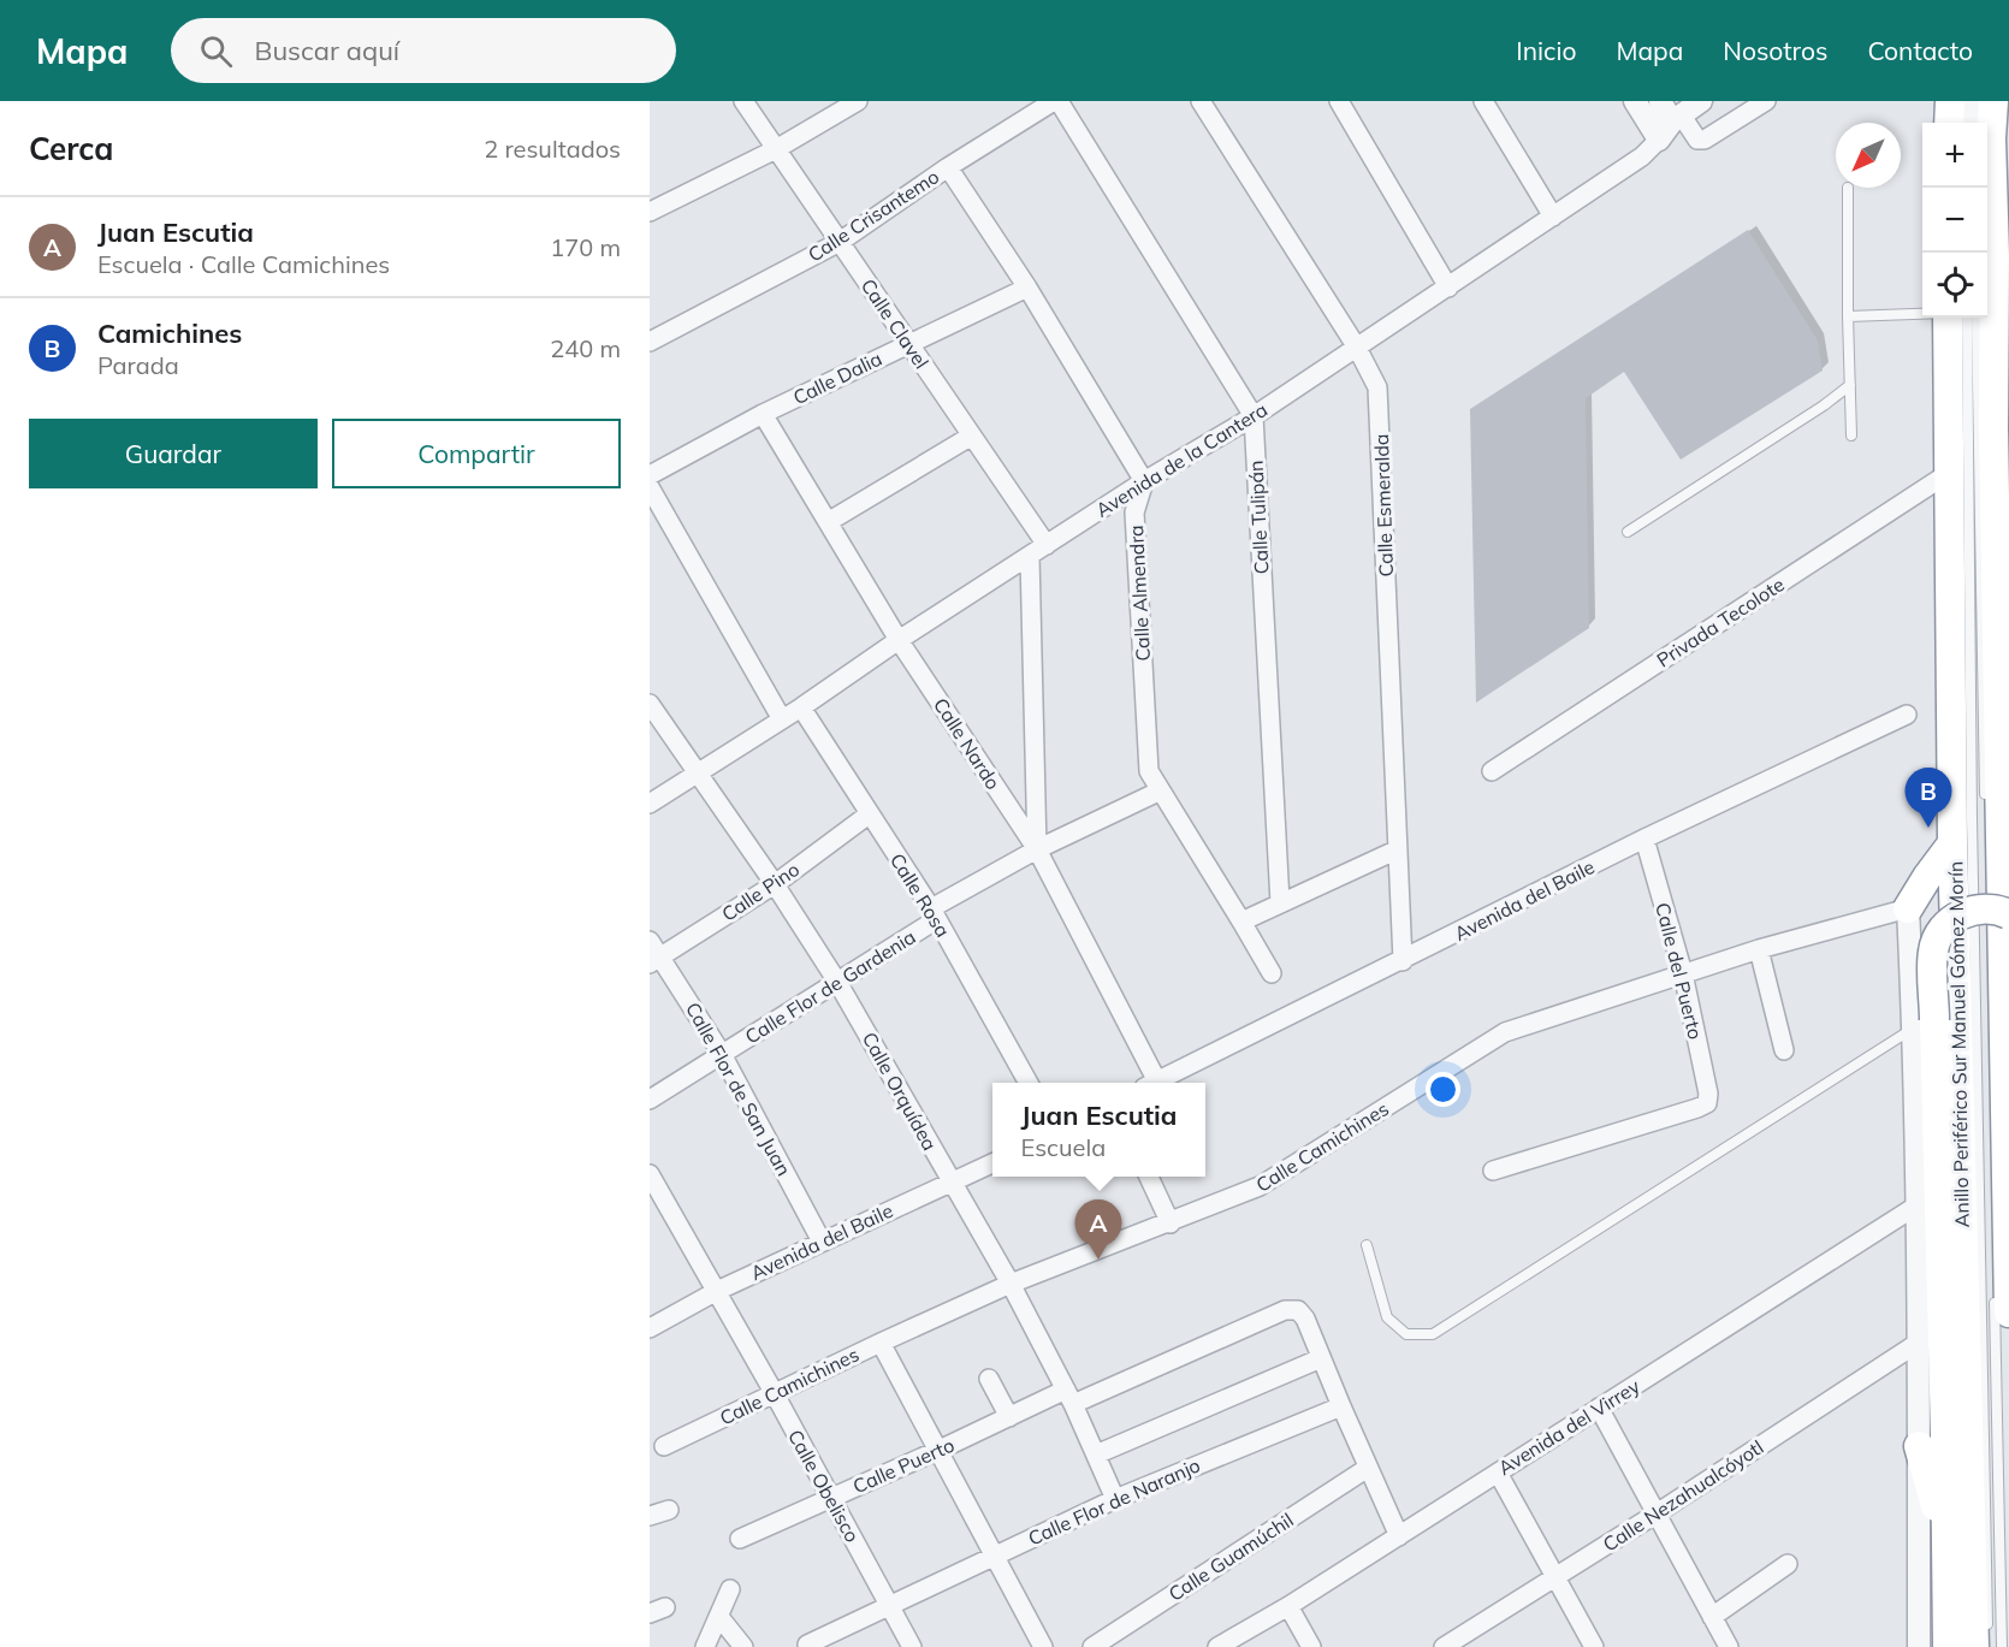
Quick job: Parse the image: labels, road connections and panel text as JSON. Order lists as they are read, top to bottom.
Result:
{
  "streets": {
    "highway": ["Anillo Periférico Sur Manuel Gómez Morín"],
    "street": [
      "Calle Crisantemo",
      "Calle Clavel",
      "Calle Dalia",
      "Avenida de la Cantera",
      "Calle Esmeralda",
      "Calle Tulipán",
      "Calle Almendra",
      "Privada Tecolote",
      "Calle Nardo",
      "Calle Pino",
      "Calle Rosa",
      "Avenida del Baile",
      "Calle del Puerto",
      "Calle Flor de Gardenia",
      "Calle Flor de San Juan",
      "Calle Orquídea",
      "Calle Camichines",
      "Avenida del Virrey",
      "Calle Puerto",
      "Calle Obelisco",
      "Calle Nezahualcóyotl",
      "Calle Flor de Naranjo",
      "Calle Guamúchil"
    ]
  },
  "crossings": [
    ["Calle Crisantemo", "Calle Clavel"],
    ["Calle Crisantemo", "Calle Tulipán"],
    ["Calle Clavel", "Calle Dalia"],
    ["Calle Clavel", "Avenida de la Cantera"],
    ["Calle Dalia", "Calle Nardo"],
    ["Avenida de la Cantera", "Calle Esmeralda"],
    ["Avenida de la Cantera", "Calle Tulipán"],
    ["Avenida de la Cantera", "Calle Almendra"],
    ["Avenida de la Cantera", "Calle Nardo"],
    ["Avenida de la Cantera", "Calle Rosa"],
    ["Avenida de la Cantera", "Calle Orquídea"],
    ["Calle Esmeralda", "Avenida del Baile"],
    ["Calle Almendra", "Calle Flor de Gardenia"],
    ["Privada Tecolote", "Anillo Periférico Sur Manuel Gómez Morín"],
    ["Calle Nardo", "Calle Flor de Gardenia"],
    ["Calle Pino", "Calle Rosa"],
    ["Calle Pino", "Calle Flor de San Juan"],
    ["Calle Pino", "Calle Orquídea"],
    ["Calle Rosa", "Calle Flor de Gardenia"],
    ["Avenida del Baile", "Calle del Puerto"],
    ["Avenida del Baile", "Calle Flor de San Juan"],
    ["Avenida del Baile", "Calle Orquídea"],
    ["Avenida del Baile", "Calle Obelisco"],
    ["Calle del Puerto", "Calle Camichines"],
    ["Calle Flor de Gardenia", "Calle Flor de San Juan"],
    ["Calle Flor de Gardenia", "Calle Orquídea"],
    ["Calle Orquídea", "Calle Camichines"],
    ["Calle Orquídea", "Calle Puerto"],
    ["Calle Orquídea", "Calle Flor de Naranjo"],
    ["Calle Camichines", "Calle Obelisco"],
    ["Calle Puerto", "Calle Obelisco"],
    ["Calle Obelisco", "Calle Flor de Naranjo"]
  ],
  "north": "bottom left",
  "page": {
    "header": "Mapa",
    "search": "Buscar aquí",
    "nav": [
      "Inicio",
      "Mapa",
      "Nosotros",
      "Contacto"
    ],
    "heading": ["Cerca", "2 resultados"],
    "map_buttons": ["+", "−"],
    "list": [
      {
        "mark": "A",
        "name": "Juan Escutia",
        "note": "Escuela · Calle Camichines",
        "value": "170 m"
      },
      {
        "mark": "B",
        "name": "Camichines",
        "note": "Parada",
        "value": "240 m"
      }
    ],
    "buttons": ["Guardar", "Compartir"],
    "pins": ["B", "A"],
    "popup": ["Juan Escutia", "Escuela"]
  }
}
